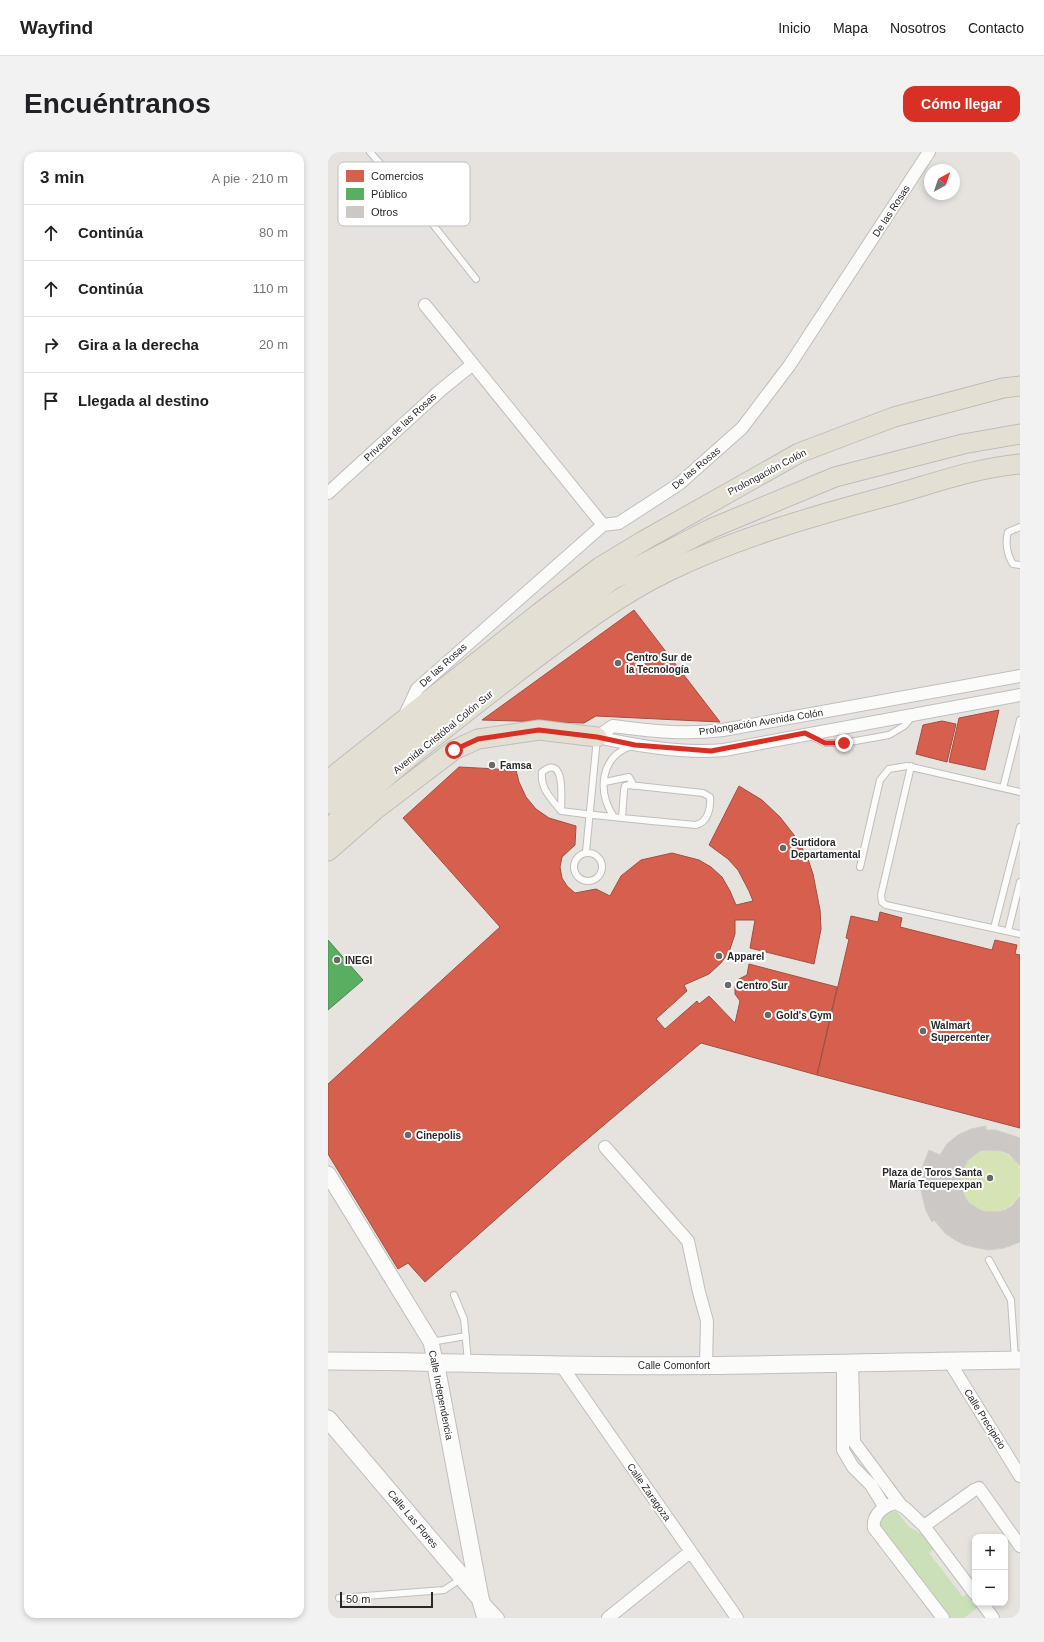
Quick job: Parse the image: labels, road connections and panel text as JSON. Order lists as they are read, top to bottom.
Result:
{
  "streets": {
    "main road": [
      "Prolongación Colón",
      "Avenida Cristóbal Colón Sur",
      "Calle Comonfort",
      "Calle Independencia",
      "Calle Las Flores"
    ],
    "street": [
      "De las Rosas",
      "Privada de las Rosas",
      "Prolongación Avenida Colón",
      "Calle Precipicio",
      "Calle Zaragoza"
    ]
  },
  "crossings": [
    ["De las Rosas", "Prolongación Colón"],
    ["Calle Comonfort", "Calle Independencia"],
    ["Calle Comonfort", "Calle Precipicio"],
    ["Calle Comonfort", "Calle Zaragoza"],
    ["Calle Independencia", "Calle Las Flores"]
  ],
  "places": [
    "Centro Sur de la Tecnología",
    "Famsa",
    "Surtidora Departamental",
    "Apparel",
    "INEGI",
    "Centro Sur",
    "Gold's Gym",
    "Walmart Supercenter",
    "Cinepolis",
    "Plaza de Toros Santa María Tequepexpan"
  ],
  "legend": ["Comercios", "Público", "Otros"],
  "scale_bar": "50 m",
  "north": "top right",
  "page": {
    "header": "Wayfind",
    "nav": [
      "Inicio",
      "Mapa",
      "Nosotros",
      "Contacto"
    ],
    "buttons": "Cómo llegar",
    "title": "Encuéntranos",
    "heading": ["3 min", "A pie · 210 m"],
    "list": [
      ["Continúa", "80 m"],
      ["Continúa", "110 m"],
      ["Gira a la derecha", "20 m"],
      "Llegada al destino"
    ],
    "map_buttons": ["+", "−"],
    "scale": "50 m"
  }
}
